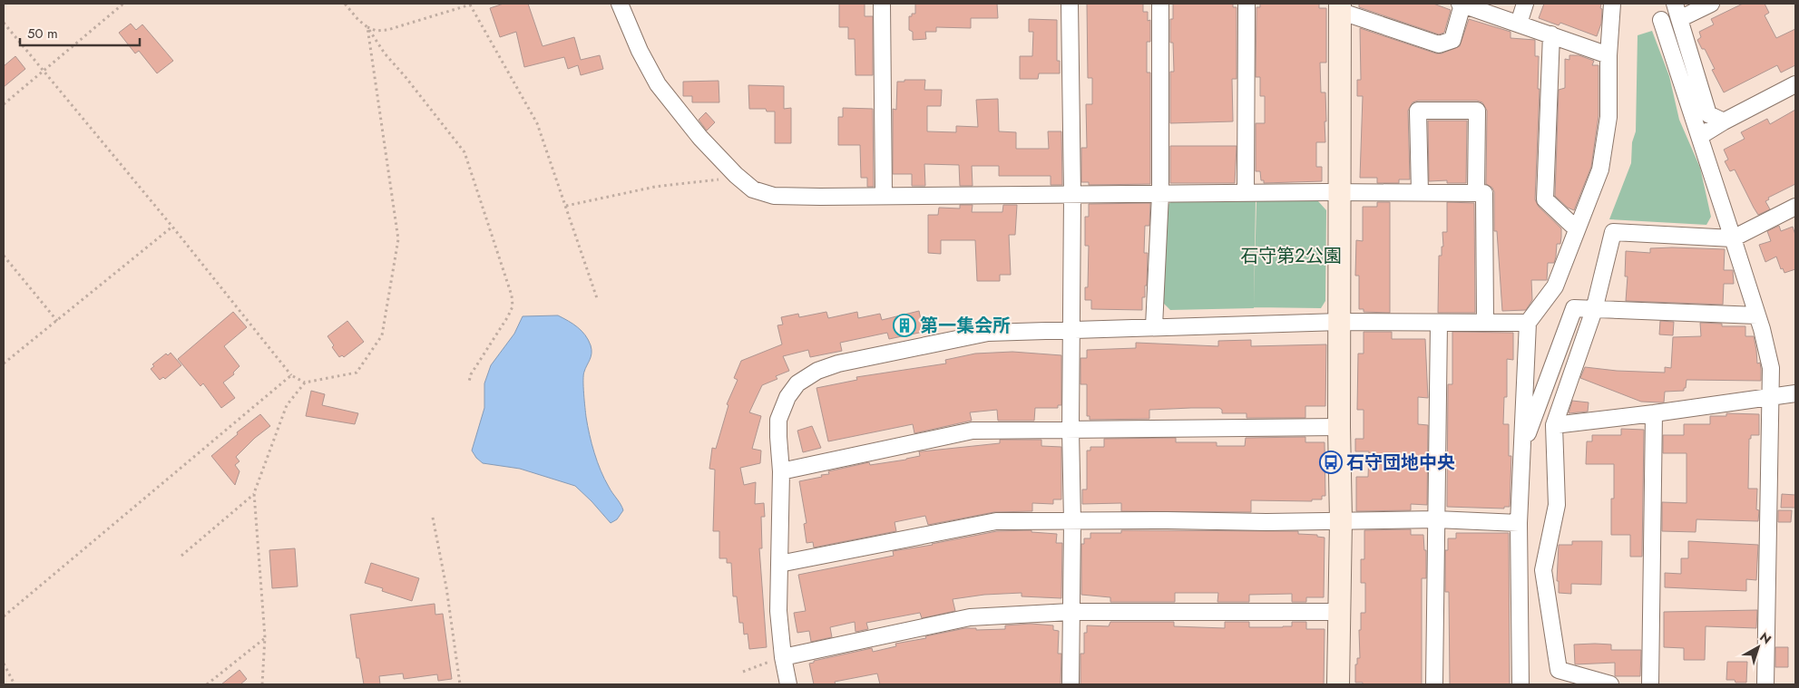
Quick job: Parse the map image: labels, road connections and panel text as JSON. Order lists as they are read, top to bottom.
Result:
{
  "parks": ["石守第2公園"],
  "places": {
    "building": ["第一集会所"],
    "bus stop": ["石守団地中央"]
  },
  "scale_bar": "50 m",
  "north": "top right"
}
